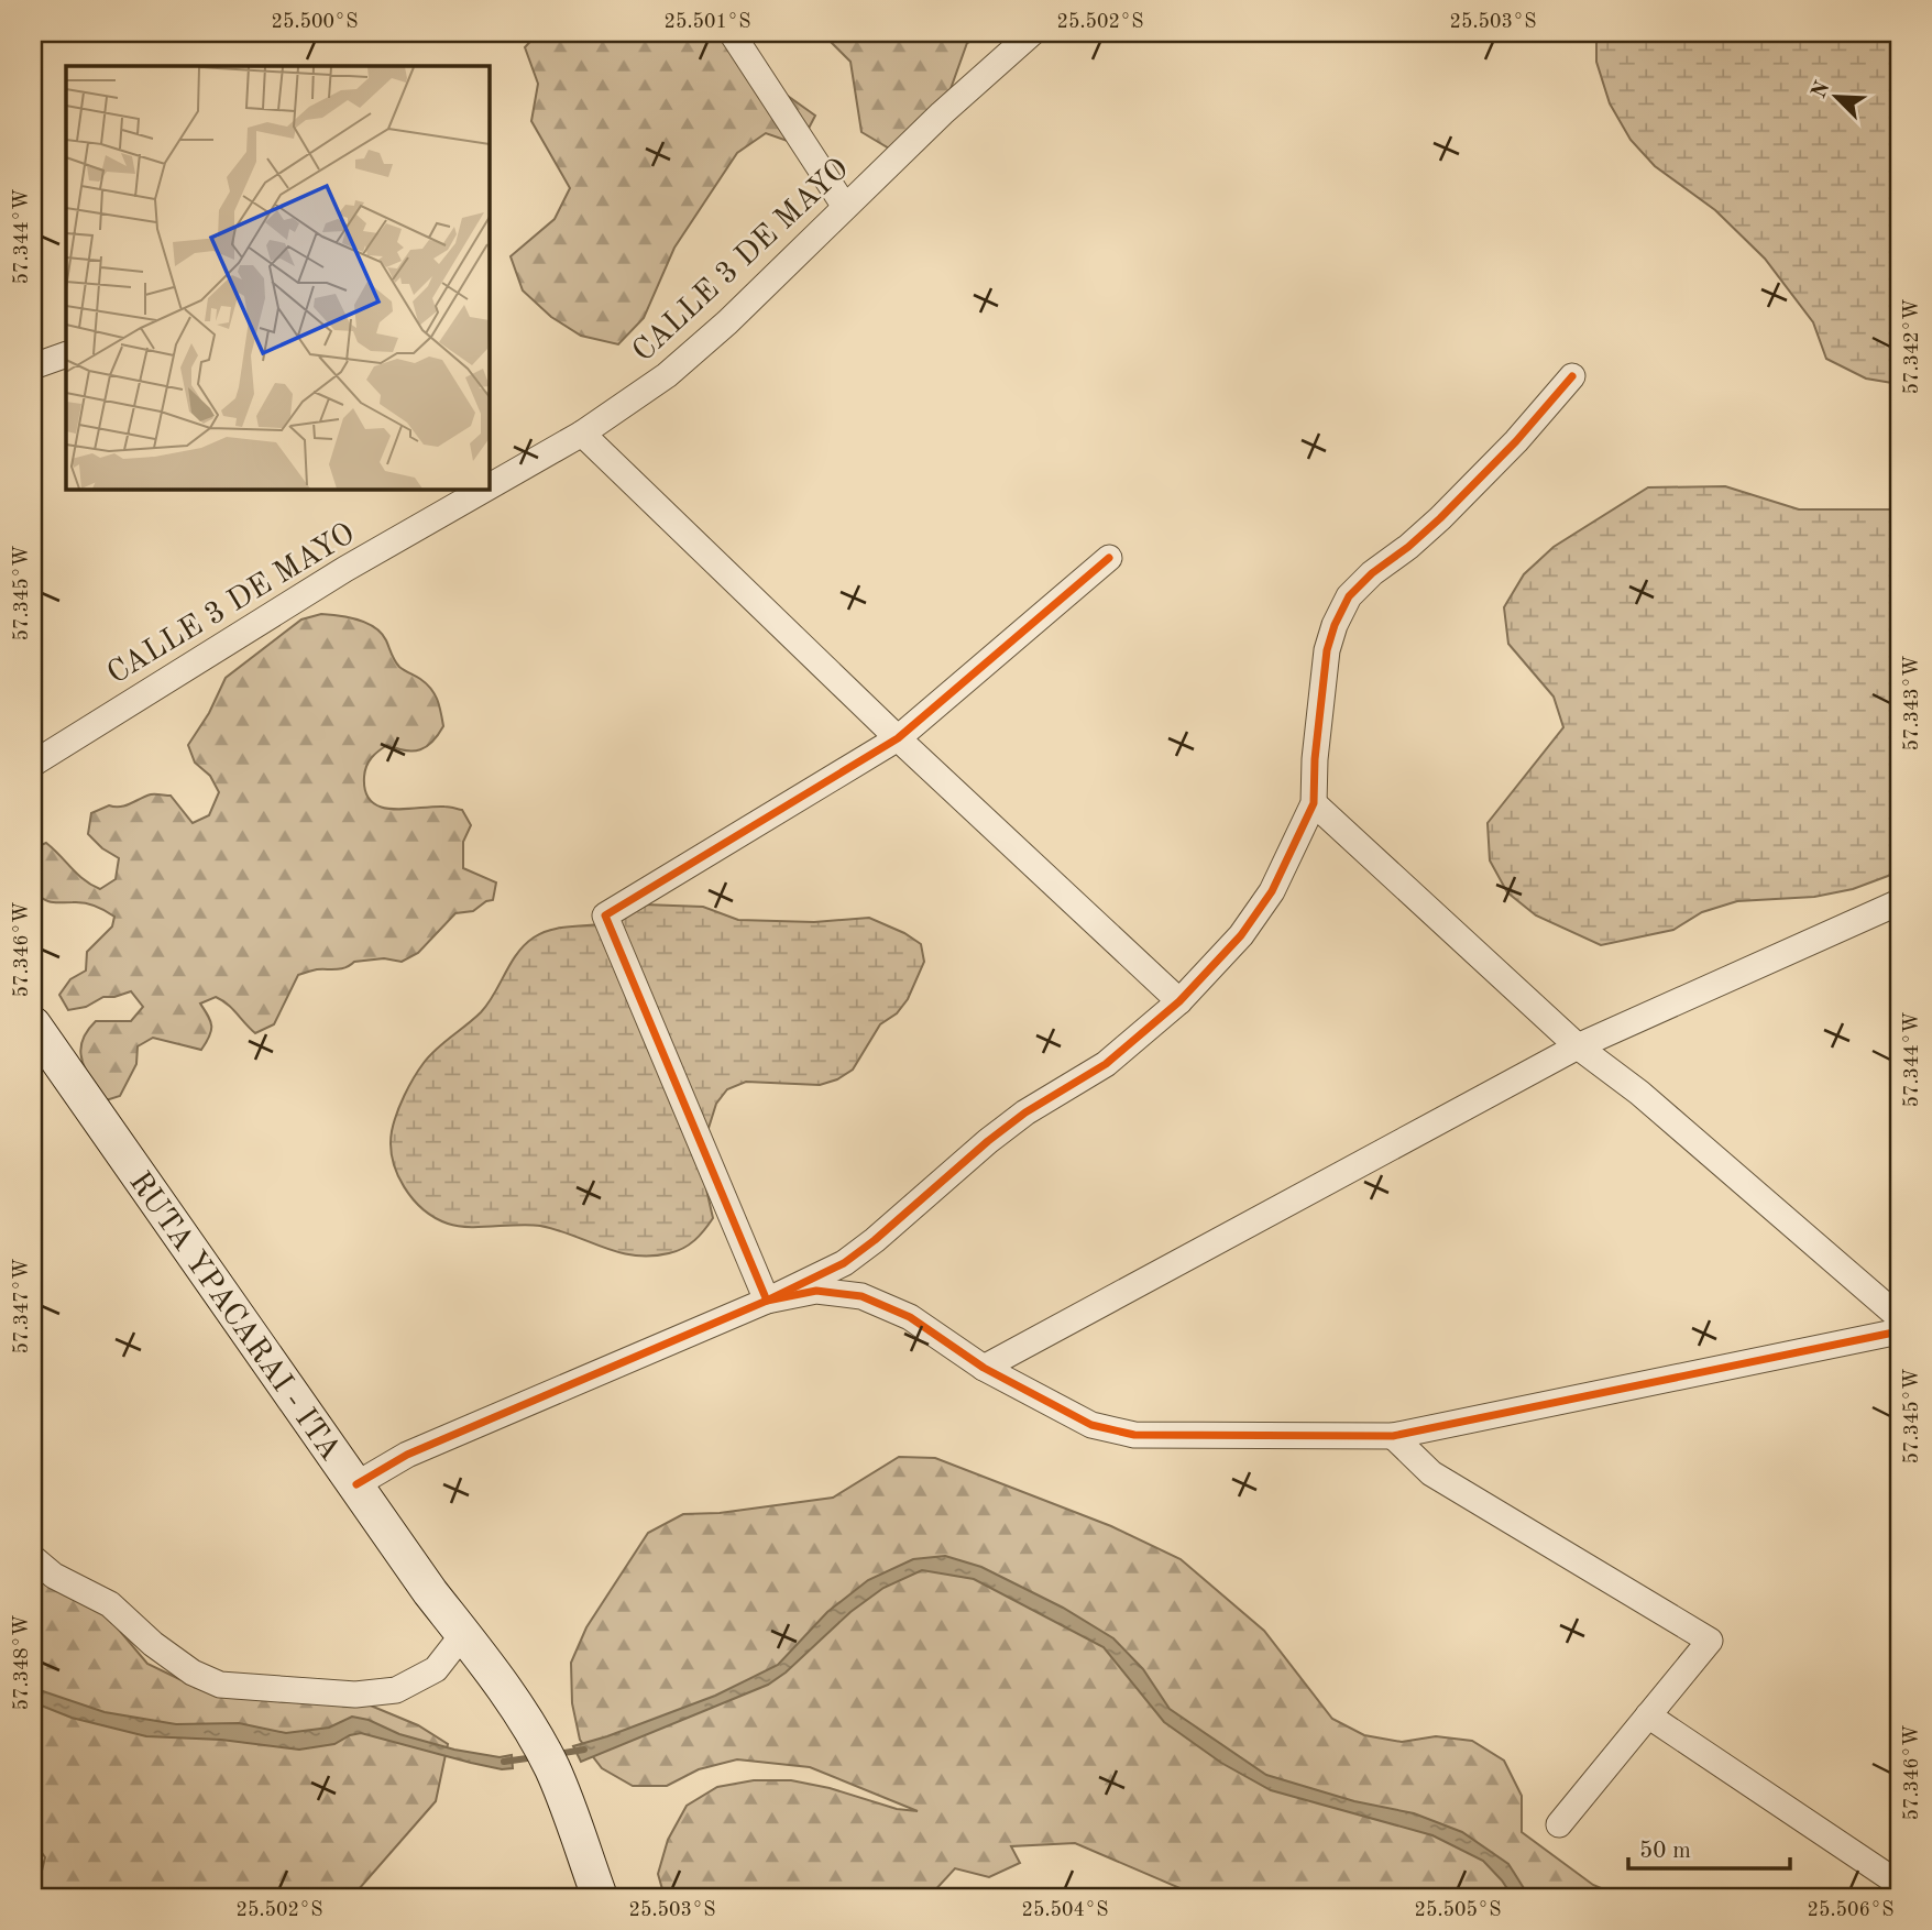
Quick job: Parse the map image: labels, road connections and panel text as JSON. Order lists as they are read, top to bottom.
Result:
{
  "streets": {
    "street": ["CALLE 3 DE MAYO", "RUTA YPACARAI - ITA"]
  },
  "scale_bar": "50 m",
  "north": "top left",
  "coordinates": [
    "25.500°S",
    "25.501°S",
    "25.502°S",
    "25.503°S",
    "57.344°W",
    "57.342°W",
    "57.345°W",
    "57.343°W",
    "57.346°W",
    "57.347°W",
    "57.348°W",
    "25.504°S",
    "25.505°S",
    "25.506°S"
  ]
}
